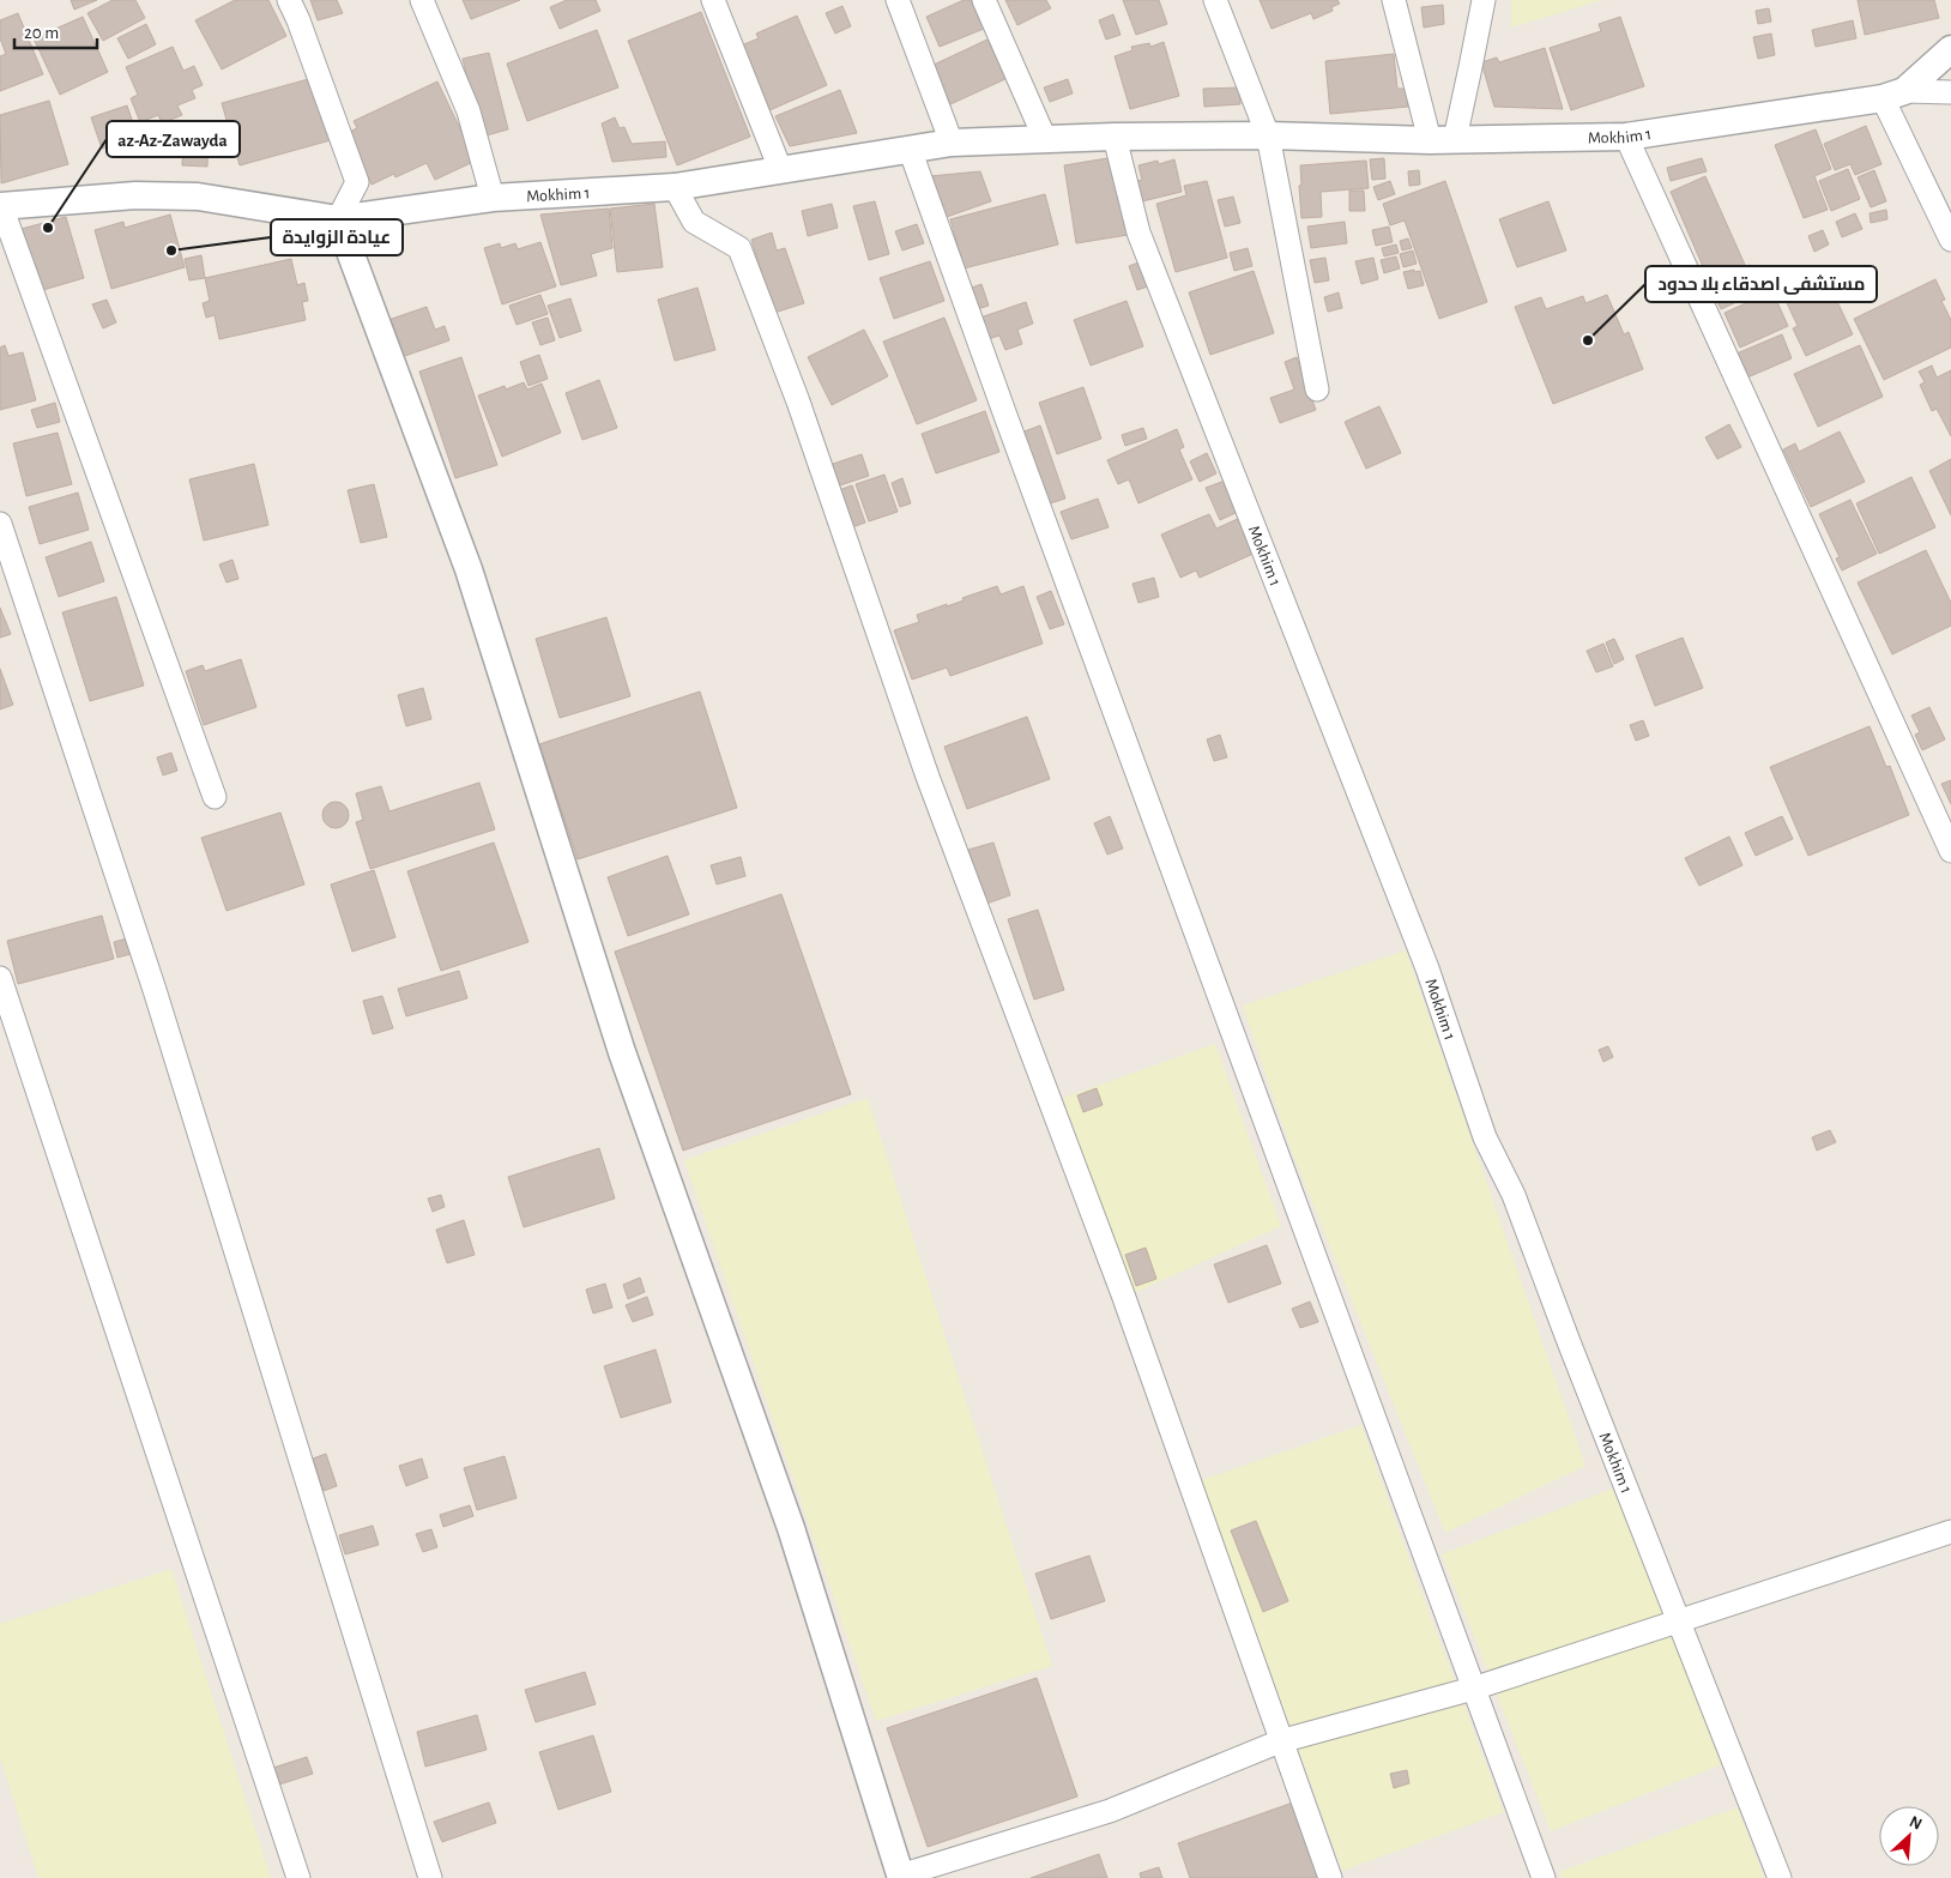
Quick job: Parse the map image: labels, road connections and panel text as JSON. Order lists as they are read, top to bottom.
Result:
{
  "streets": {
    "street": ["Mokhim 1"]
  },
  "places": ["az-Az-Zawayda", "عيادة الزوايدة", "مستشفى اصدقاء بلا حدود"],
  "scale_bar": "20 m",
  "north": "top right"
}
